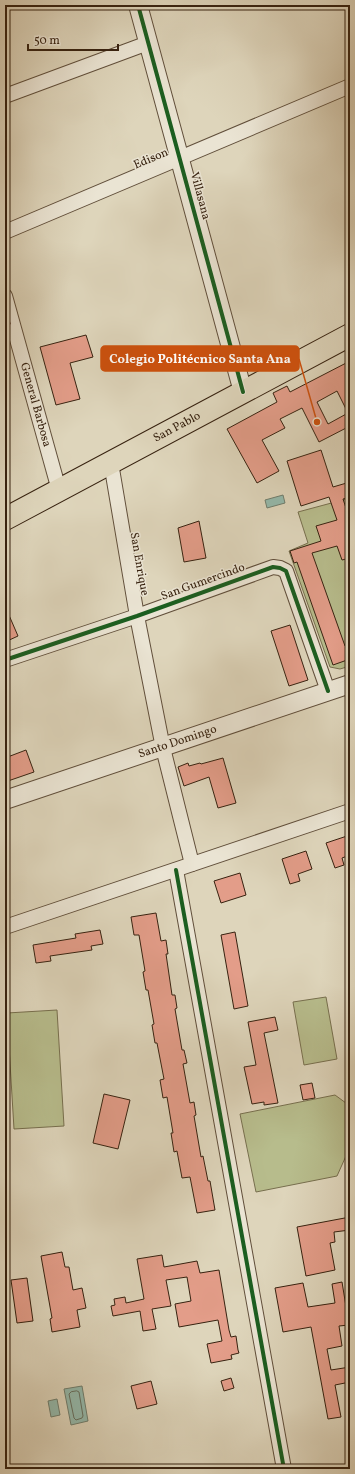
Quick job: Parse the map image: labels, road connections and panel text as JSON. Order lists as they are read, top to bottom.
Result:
{
  "streets": {
    "main road": ["San Pablo"],
    "street": [
      "Edison",
      "Villasana",
      "General Barbosa",
      "San Enrique",
      "San Gumercindo",
      "Santo Domingo"
    ]
  },
  "crossings": [
    ["Edison", "Villasana"],
    ["Villasana", "San Pablo"],
    ["General Barbosa", "San Pablo"],
    ["San Pablo", "San Enrique"],
    ["San Enrique", "San Gumercindo"],
    ["San Enrique", "Santo Domingo"],
    ["San Gumercindo", "Santo Domingo"]
  ],
  "places": ["Colegio Politécnico Santa Ana"],
  "scale_bar": "50 m"
}
